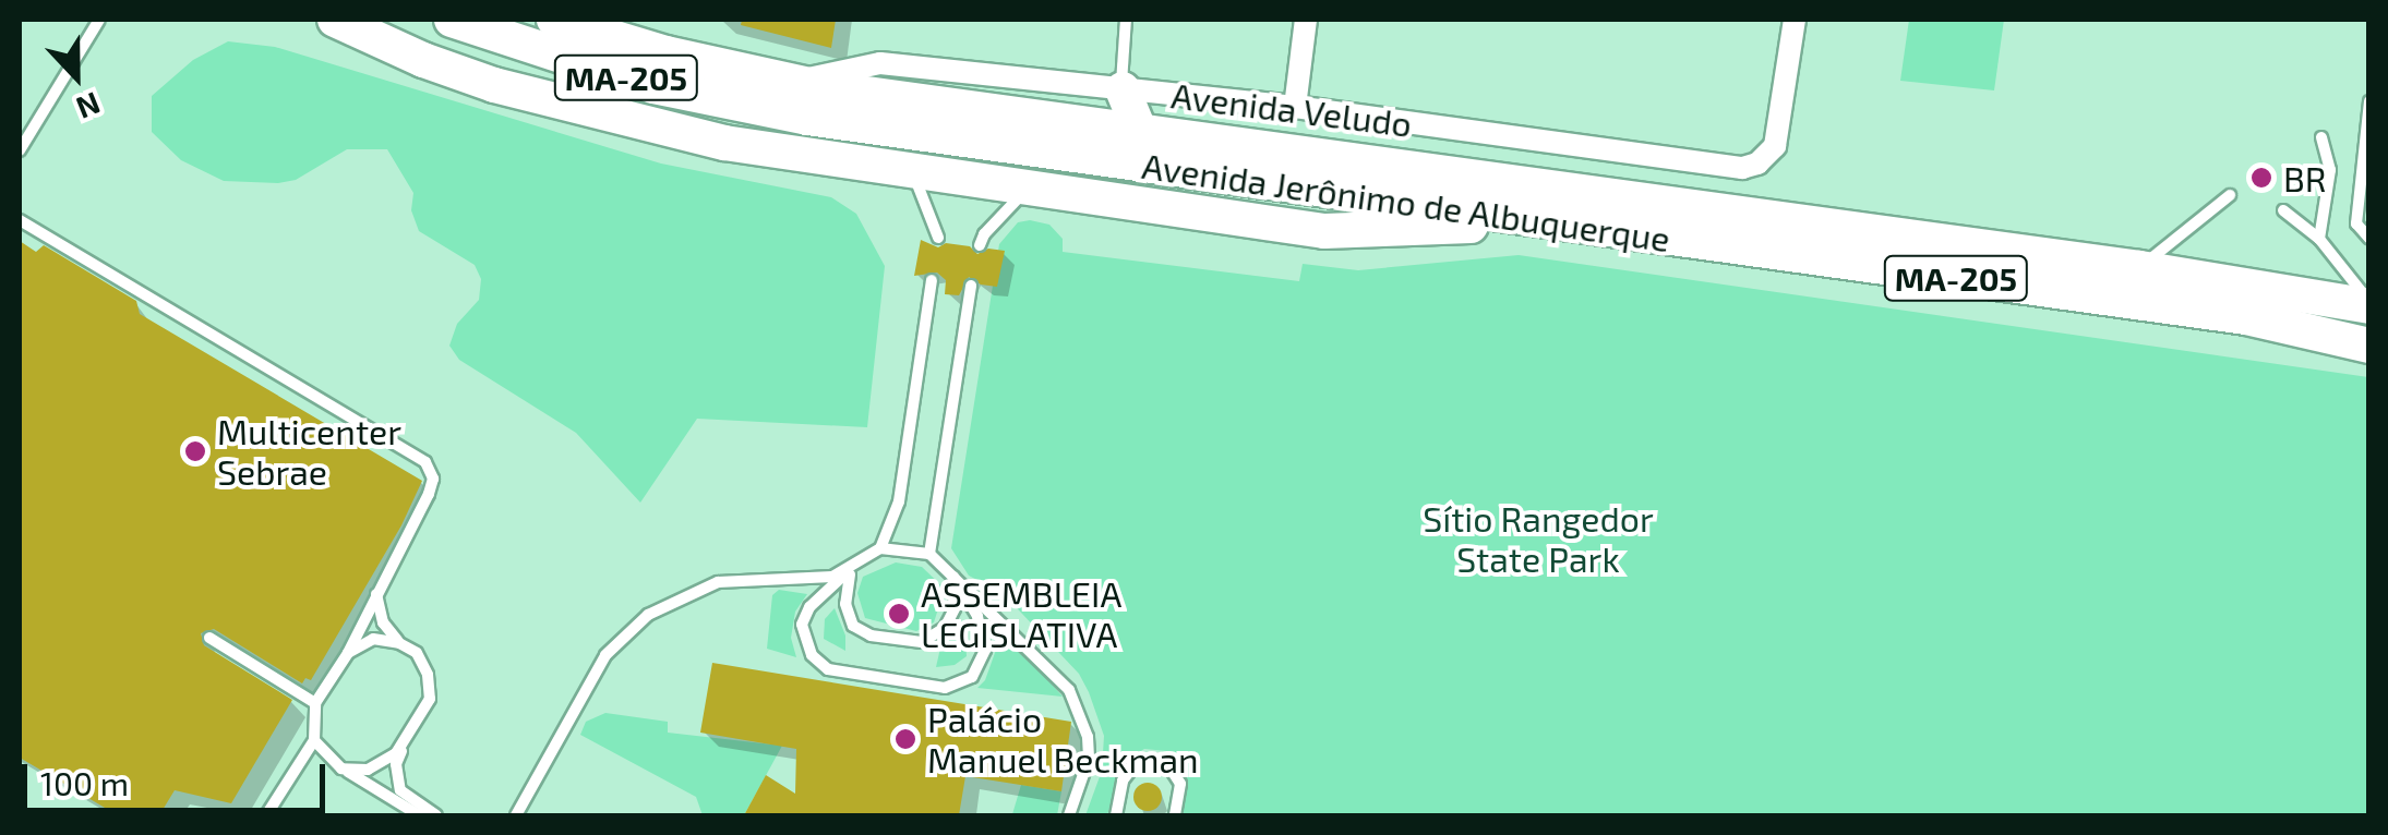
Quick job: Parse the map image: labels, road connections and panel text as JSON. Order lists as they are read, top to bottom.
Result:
{
  "streets": {
    "main road": ["MA-205", "Avenida Jerônimo de Albuquerque"],
    "street": ["Avenida Veludo"]
  },
  "crossings": [
    ["Avenida Veludo", "Avenida Jerônimo de Albuquerque"]
  ],
  "parks": ["Sítio Rangedor State Park"],
  "places": [
    "BR",
    "Multicenter Sebrae",
    "ASSEMBLEIA LEGISLATIVA",
    "Palácio Manuel Beckman"
  ],
  "scale_bar": "100 m",
  "north": "bottom"
}
